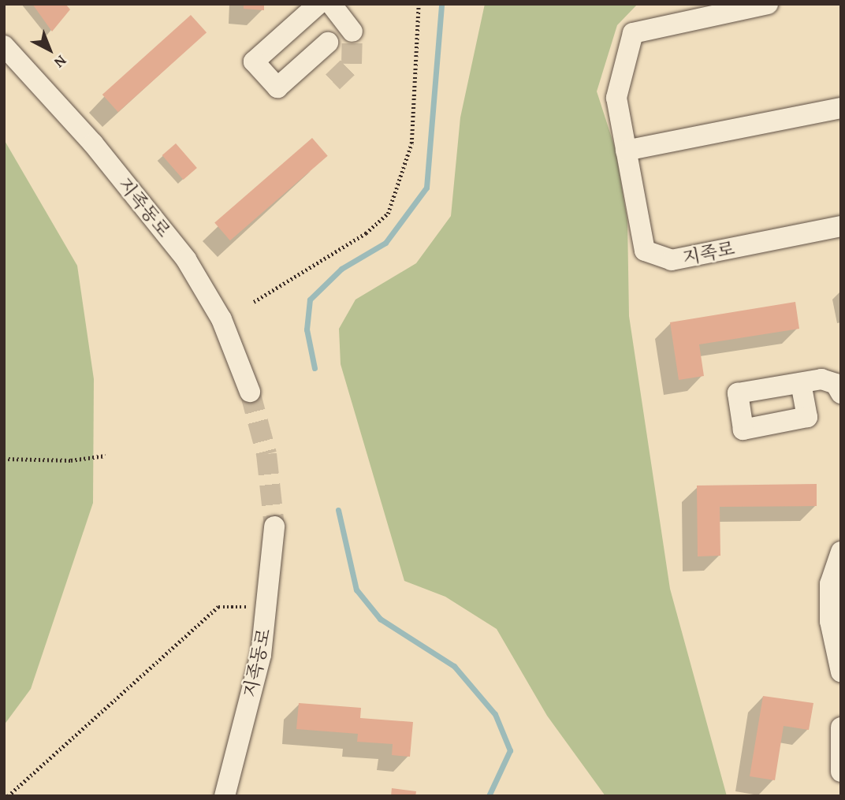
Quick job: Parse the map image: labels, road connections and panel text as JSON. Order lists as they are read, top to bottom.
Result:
{
  "streets": {
    "street": ["지족동로", "지족로"]
  },
  "north": "bottom right"
}
